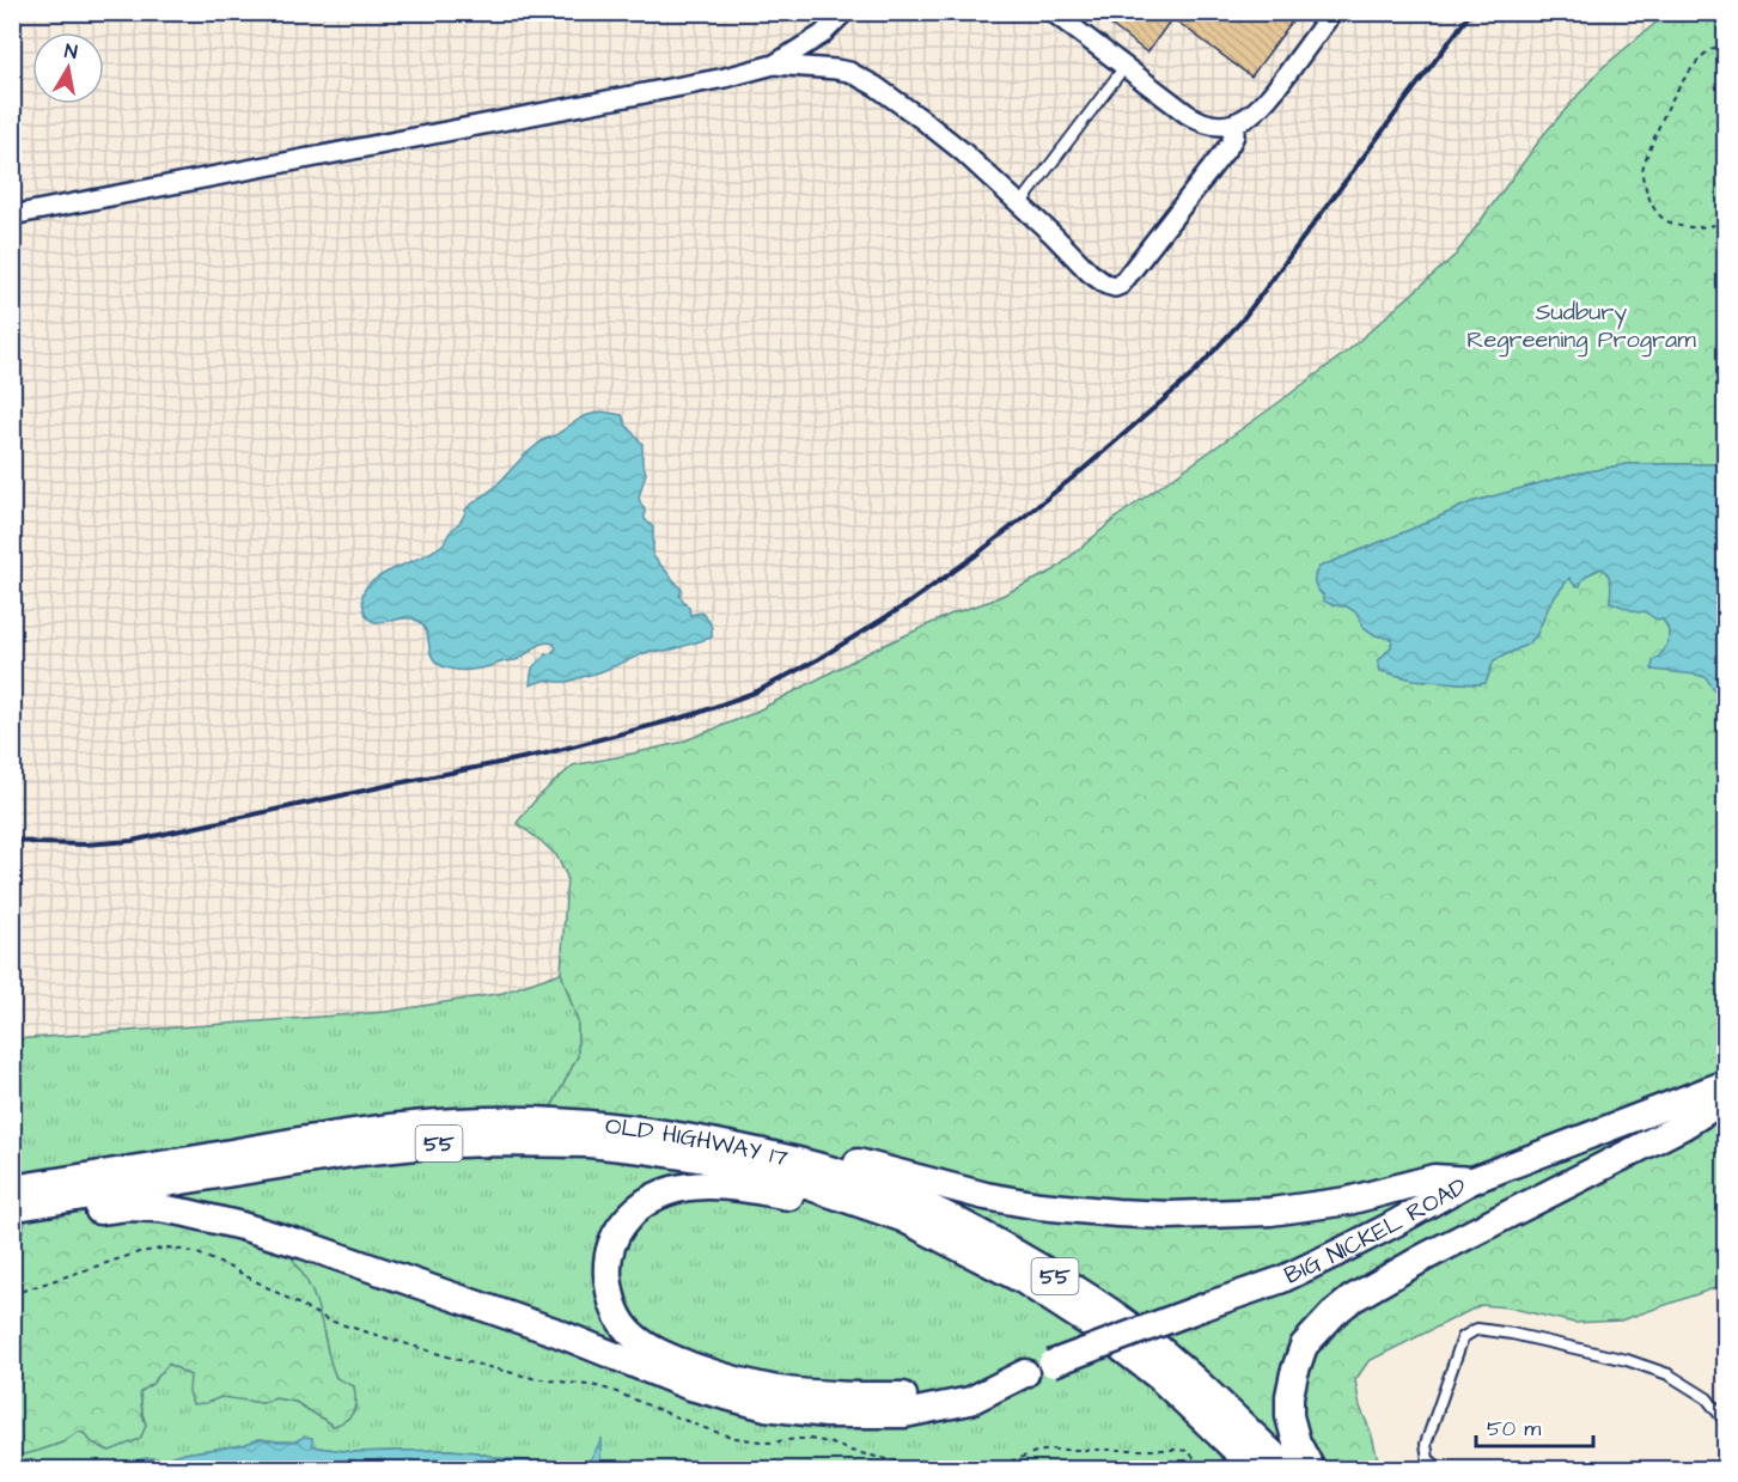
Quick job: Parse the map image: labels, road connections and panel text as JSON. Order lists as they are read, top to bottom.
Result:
{
  "streets": {
    "main road": ["55", "OLD HIGHWAY 17", "BIG NICKEL ROAD"]
  },
  "parks": ["Sudbury Regreening Program"],
  "scale_bar": "50 m",
  "north": "top"
}
